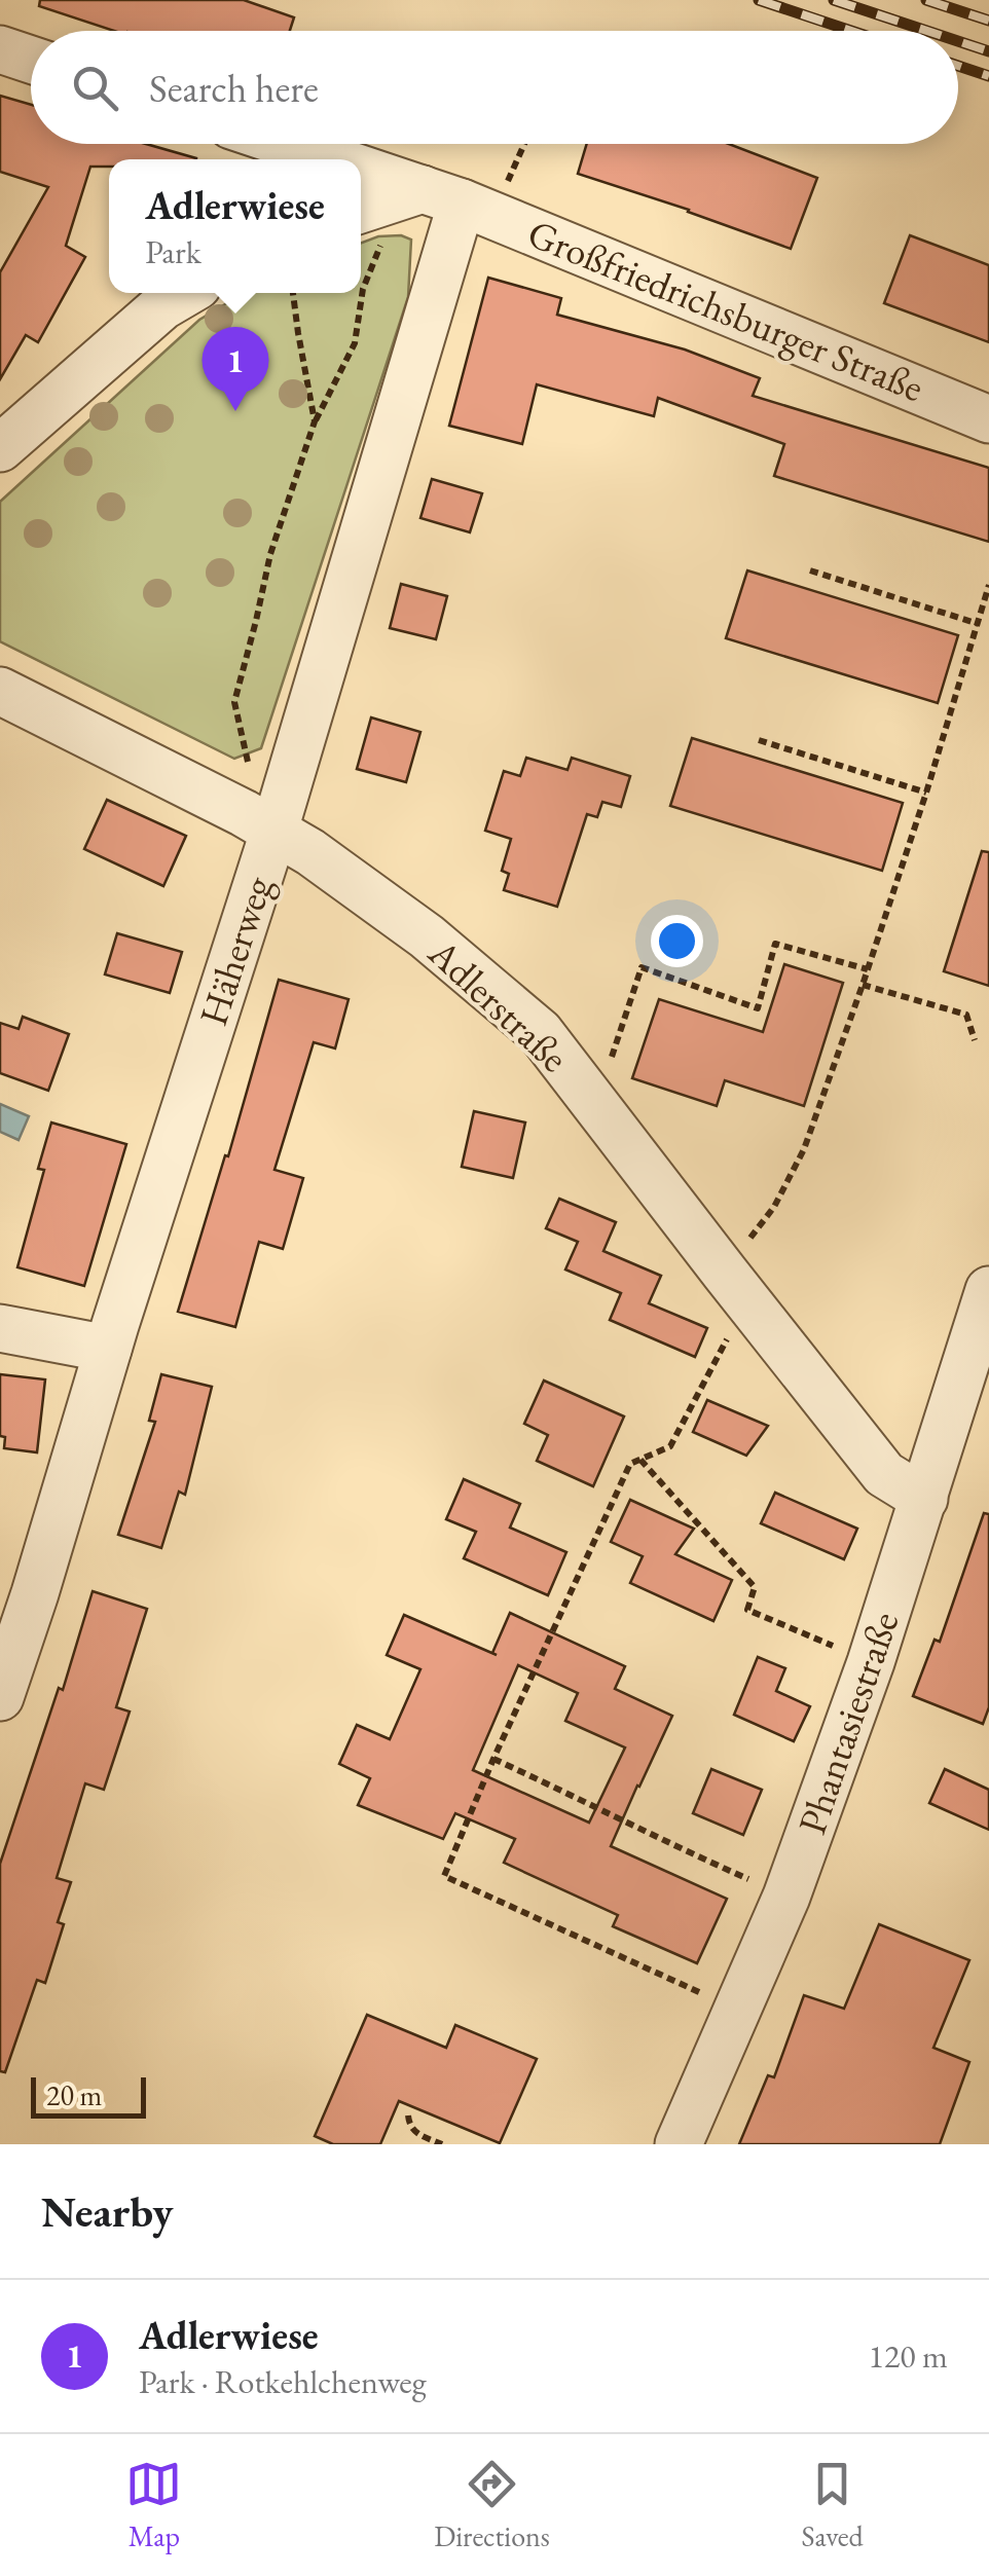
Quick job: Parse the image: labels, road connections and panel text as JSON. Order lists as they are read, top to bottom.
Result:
{
  "streets": {
    "street": [
      "Großfriedrichsburger Straße",
      "Häherweg",
      "Adlerstraße",
      "Phantasiestraße"
    ]
  },
  "crossings": [
    ["Großfriedrichsburger Straße", "Häherweg"],
    ["Häherweg", "Adlerstraße"],
    ["Adlerstraße", "Phantasiestraße"]
  ],
  "scale_bar": "20 m",
  "page": {
    "search": "Search here",
    "popup": ["Adlerwiese", "Park"],
    "pins": "1",
    "scale": "20 m",
    "heading": "Nearby",
    "list": [
      {
        "mark": "1",
        "name": "Adlerwiese",
        "note": "Park · Rotkehlchenweg",
        "value": "120 m"
      }
    ],
    "nav": ["Map", "Directions", "Saved"]
  }
}
